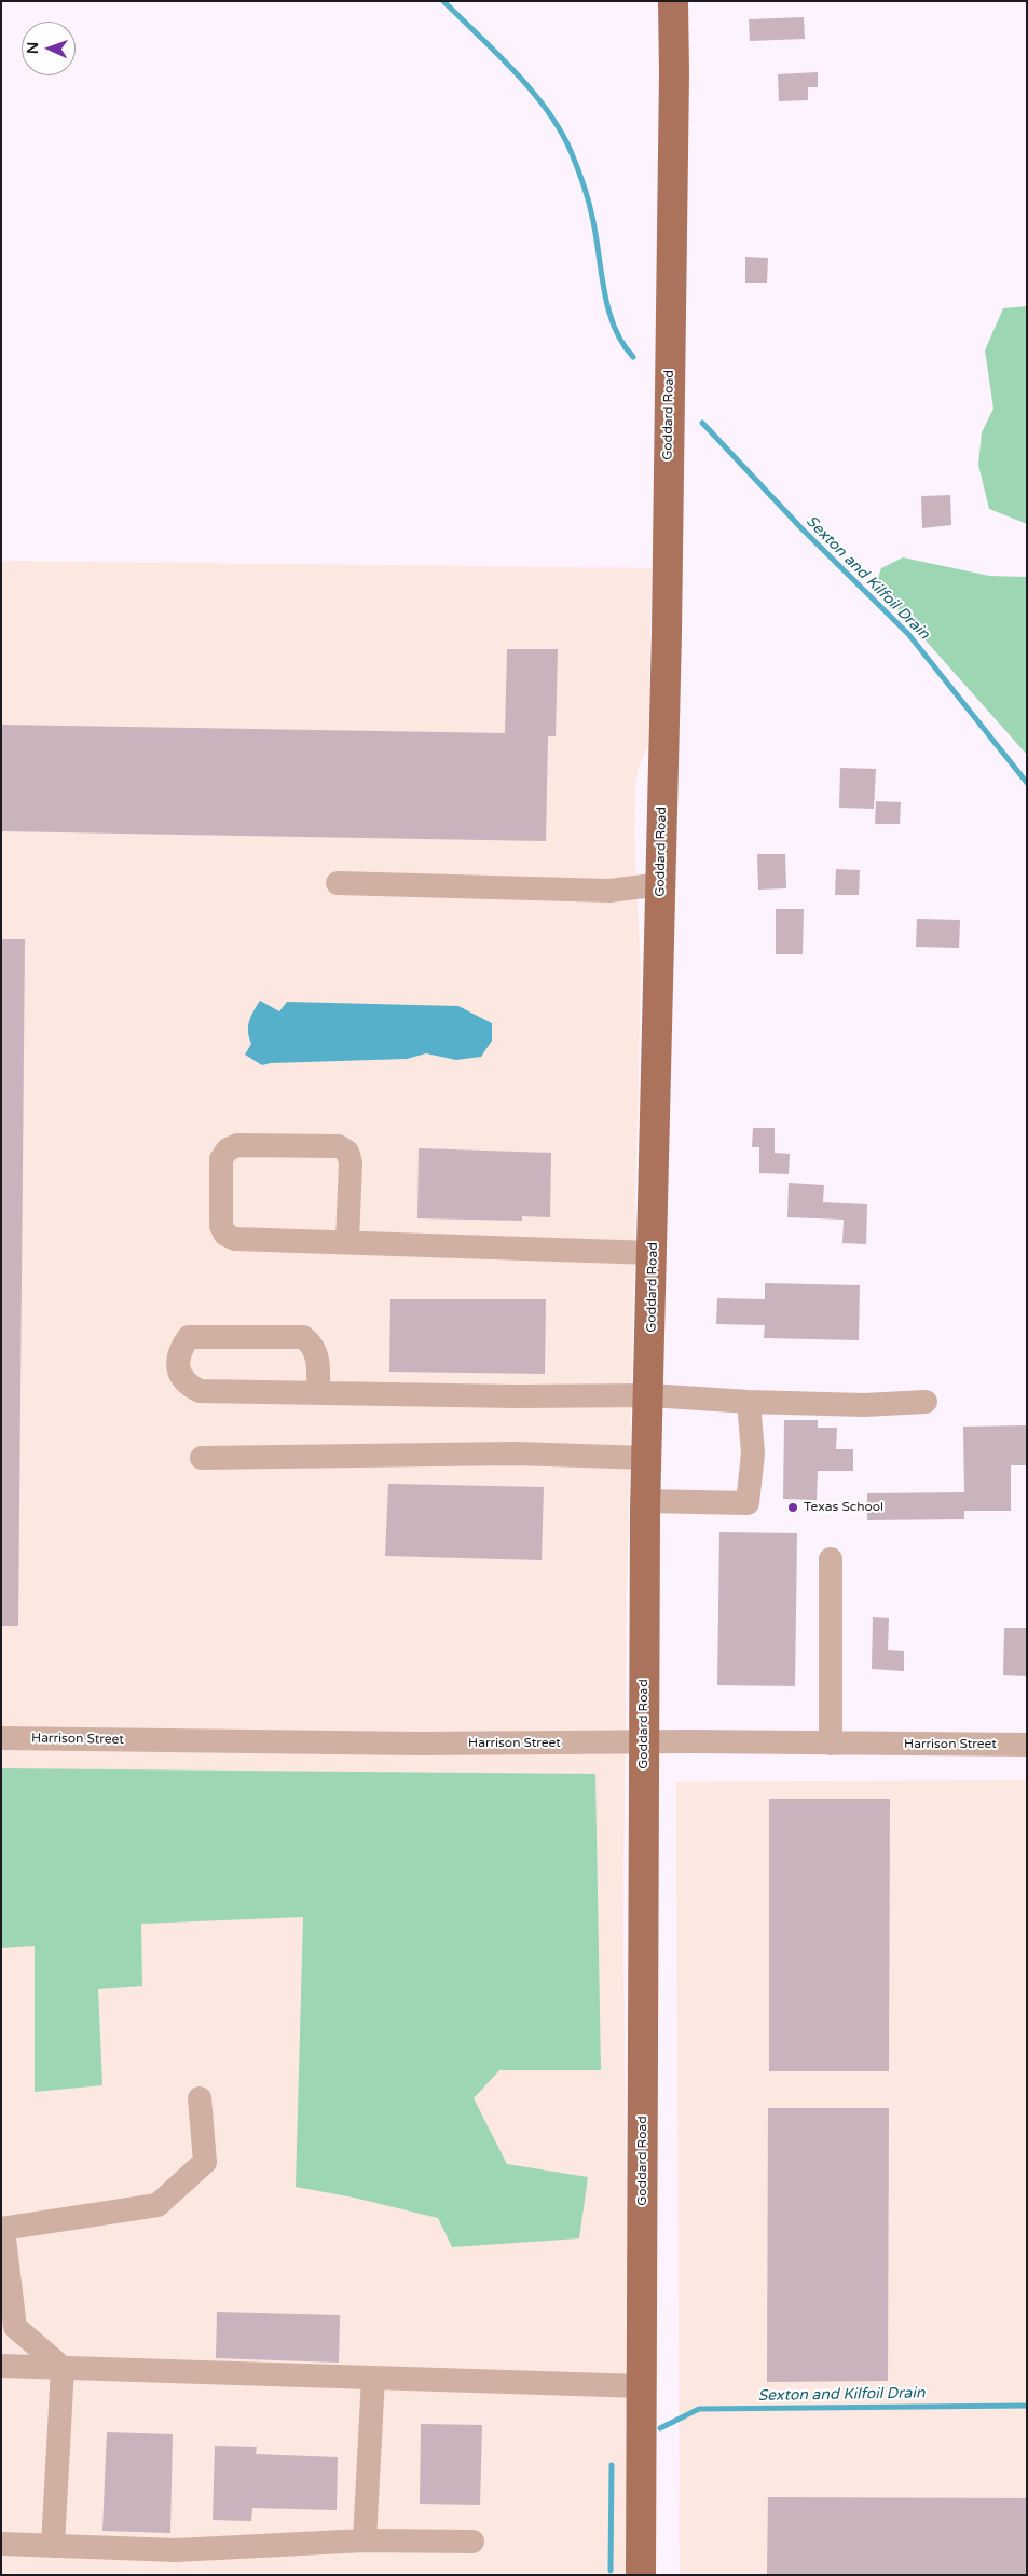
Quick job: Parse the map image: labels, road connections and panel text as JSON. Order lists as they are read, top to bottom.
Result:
{
  "streets": {
    "main road": ["Goddard Road"],
    "street": ["Harrison Street"]
  },
  "crossings": [
    ["Goddard Road", "Harrison Street"]
  ],
  "water": ["Sexton and Kilfoil Drain"],
  "places": ["Texas School"],
  "north": "left"
}
